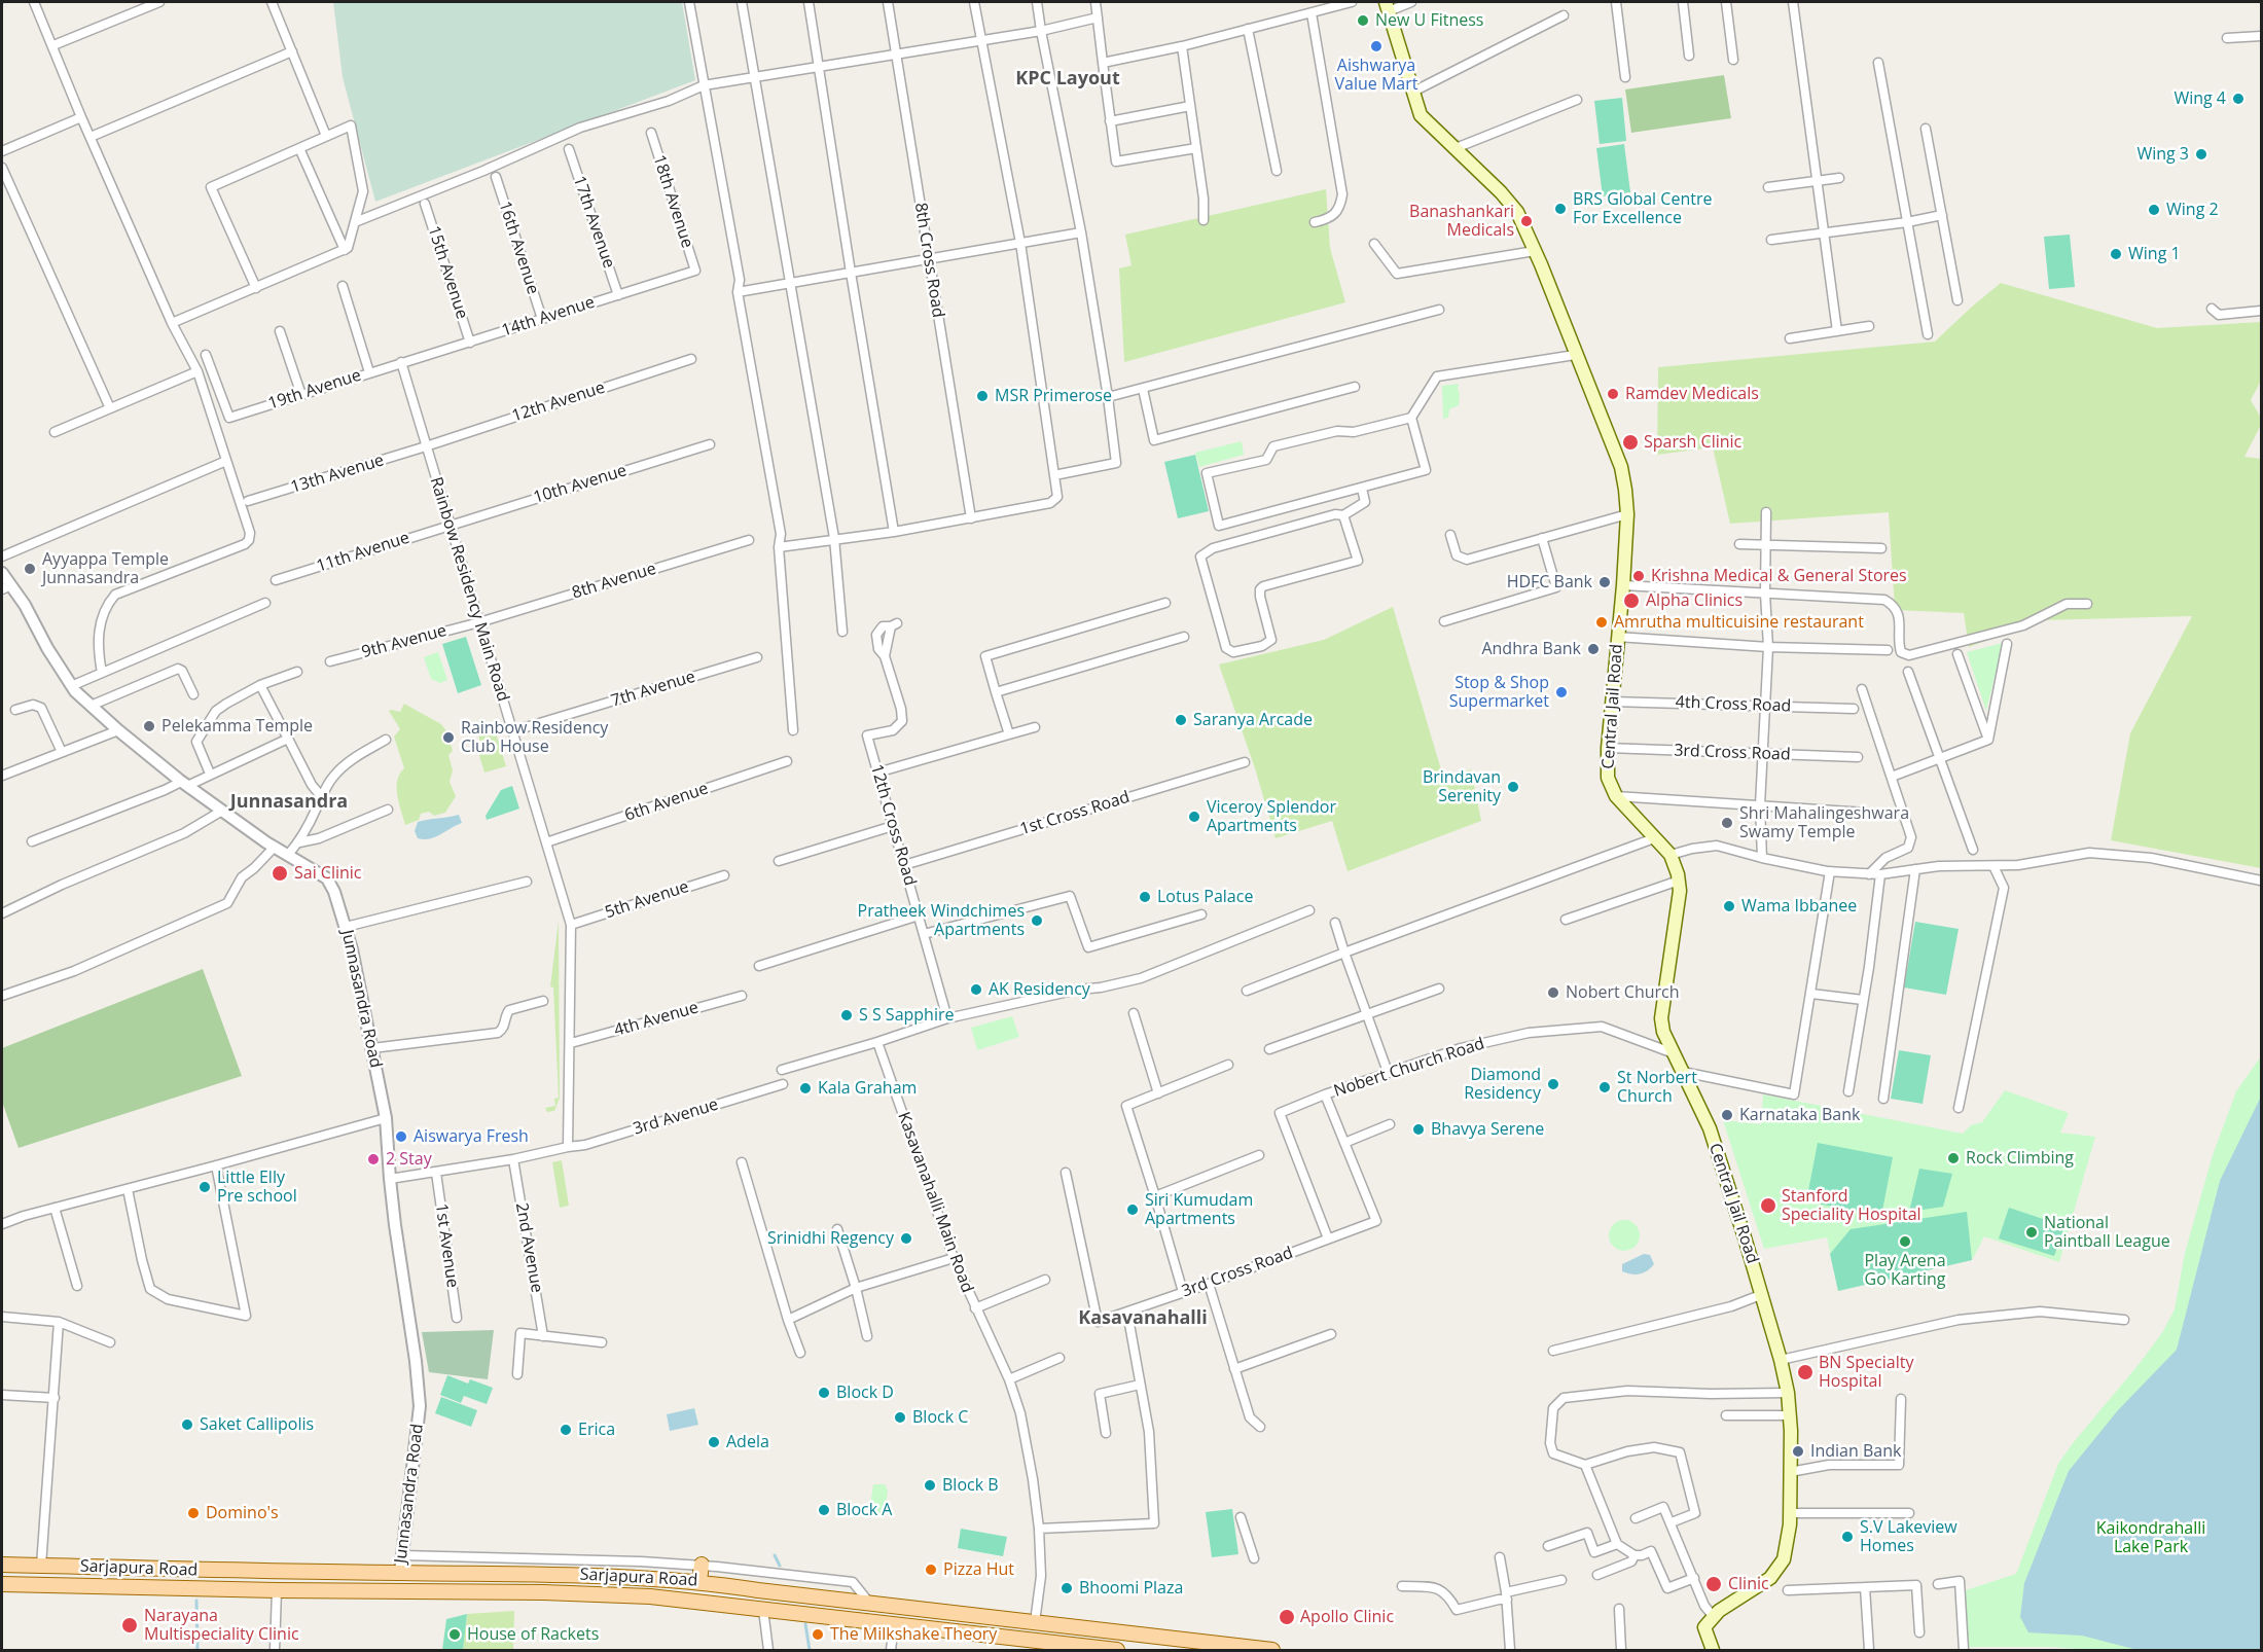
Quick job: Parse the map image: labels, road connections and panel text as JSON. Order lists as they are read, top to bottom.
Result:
{
  "streets": {
    "main road": ["Central Jail Road", "Sarjapura Road"],
    "street": [
      "18th Avenue",
      "17th Avenue",
      "16th Avenue",
      "8th Cross Road",
      "15th Avenue",
      "14th Avenue",
      "19th Avenue",
      "12th Avenue",
      "13th Avenue",
      "10th Avenue",
      "11th Avenue",
      "8th Avenue",
      "Rainbow Residency Main Road",
      "9th Avenue",
      "7th Avenue",
      "4th Cross Road",
      "3rd Cross Road",
      "6th Avenue",
      "1st Cross Road",
      "12th Cross Road",
      "5th Avenue",
      "Junnasandra Road",
      "4th Avenue",
      "Nobert Church Road",
      "3rd Avenue",
      "Kasavanahalli Main Road",
      "1st Avenue",
      "2nd Avenue"
    ]
  },
  "crossings": [
    ["18th Avenue", "14th Avenue"],
    ["17th Avenue", "14th Avenue"],
    ["16th Avenue", "14th Avenue"],
    ["15th Avenue", "14th Avenue"],
    ["14th Avenue", "19th Avenue"],
    ["14th Avenue", "Rainbow Residency Main Road"],
    ["19th Avenue", "Rainbow Residency Main Road"],
    ["12th Avenue", "13th Avenue"],
    ["12th Avenue", "Rainbow Residency Main Road"],
    ["13th Avenue", "Rainbow Residency Main Road"],
    ["10th Avenue", "11th Avenue"],
    ["10th Avenue", "Rainbow Residency Main Road"],
    ["11th Avenue", "Rainbow Residency Main Road"],
    ["8th Avenue", "Rainbow Residency Main Road"],
    ["8th Avenue", "9th Avenue"],
    ["Rainbow Residency Main Road", "9th Avenue"],
    ["Rainbow Residency Main Road", "7th Avenue"],
    ["Rainbow Residency Main Road", "6th Avenue"],
    ["Rainbow Residency Main Road", "5th Avenue"],
    ["Rainbow Residency Main Road", "4th Avenue"],
    ["Rainbow Residency Main Road", "3rd Avenue"],
    ["4th Cross Road", "Central Jail Road"],
    ["Central Jail Road", "3rd Cross Road"],
    ["Central Jail Road", "Nobert Church Road"],
    ["3rd Cross Road", "Nobert Church Road"],
    ["1st Cross Road", "12th Cross Road"],
    ["Junnasandra Road", "Sarjapura Road"],
    ["Kasavanahalli Main Road", "Sarjapura Road"]
  ],
  "districts": ["KPC Layout", "Junnasandra", "Kasavanahalli"],
  "parks": ["Kaikondrahalli Lake Park"],
  "places": [
    "New U Fitness",
    "Aishwarya Value Mart",
    "Wing 4",
    "Wing 3",
    "BRS Global Centre For Excellence",
    "Wing 2",
    "Banashankari Medicals",
    "Wing 1",
    "Ramdev Medicals",
    "MSR Primerose",
    "Sparsh Clinic",
    "Ayyappa Temple Junnasandra",
    "Krishna Medical & General Stores",
    "HDFC Bank",
    "Alpha Clinics",
    "Amrutha multicuisine restaurant",
    "Andhra Bank",
    "Stop & Shop Supermarket",
    "Saranya Arcade",
    "Pelekamma Temple",
    "Rainbow Residency Club House",
    "Brindavan Serenity",
    "Viceroy Splendor Apartments",
    "Shri Mahalingeshwara Swamy Temple",
    "Sai Clinic",
    "Lotus Palace",
    "Wama Ibbanee",
    "Pratheek Windchimes Apartments",
    "AK Residency",
    "Nobert Church",
    "S S Sapphire",
    "Diamond Residency",
    "St Norbert Church",
    "Kala Graham",
    "Karnataka Bank",
    "Bhavya Serene",
    "Aiswarya Fresh",
    "Rock Climbing",
    "2 Stay",
    "Little Elly Pre school",
    "Stanford Speciality Hospital",
    "Siri Kumudam Apartments",
    "National Paintball League",
    "Srinidhi Regency",
    "Play Arena Go Karting",
    "BN Specialty Hospital",
    "Block D",
    "Block C",
    "Saket Callipolis",
    "Erica",
    "Adela",
    "Indian Bank",
    "Block B",
    "Block A",
    "Domino's",
    "S.V Lakeview Homes",
    "Pizza Hut",
    "Clinic",
    "Bhoomi Plaza",
    "Apollo Clinic",
    "Narayana Multispeciality Clinic",
    "House of Rackets",
    "The Milkshake Theory"
  ]
}
